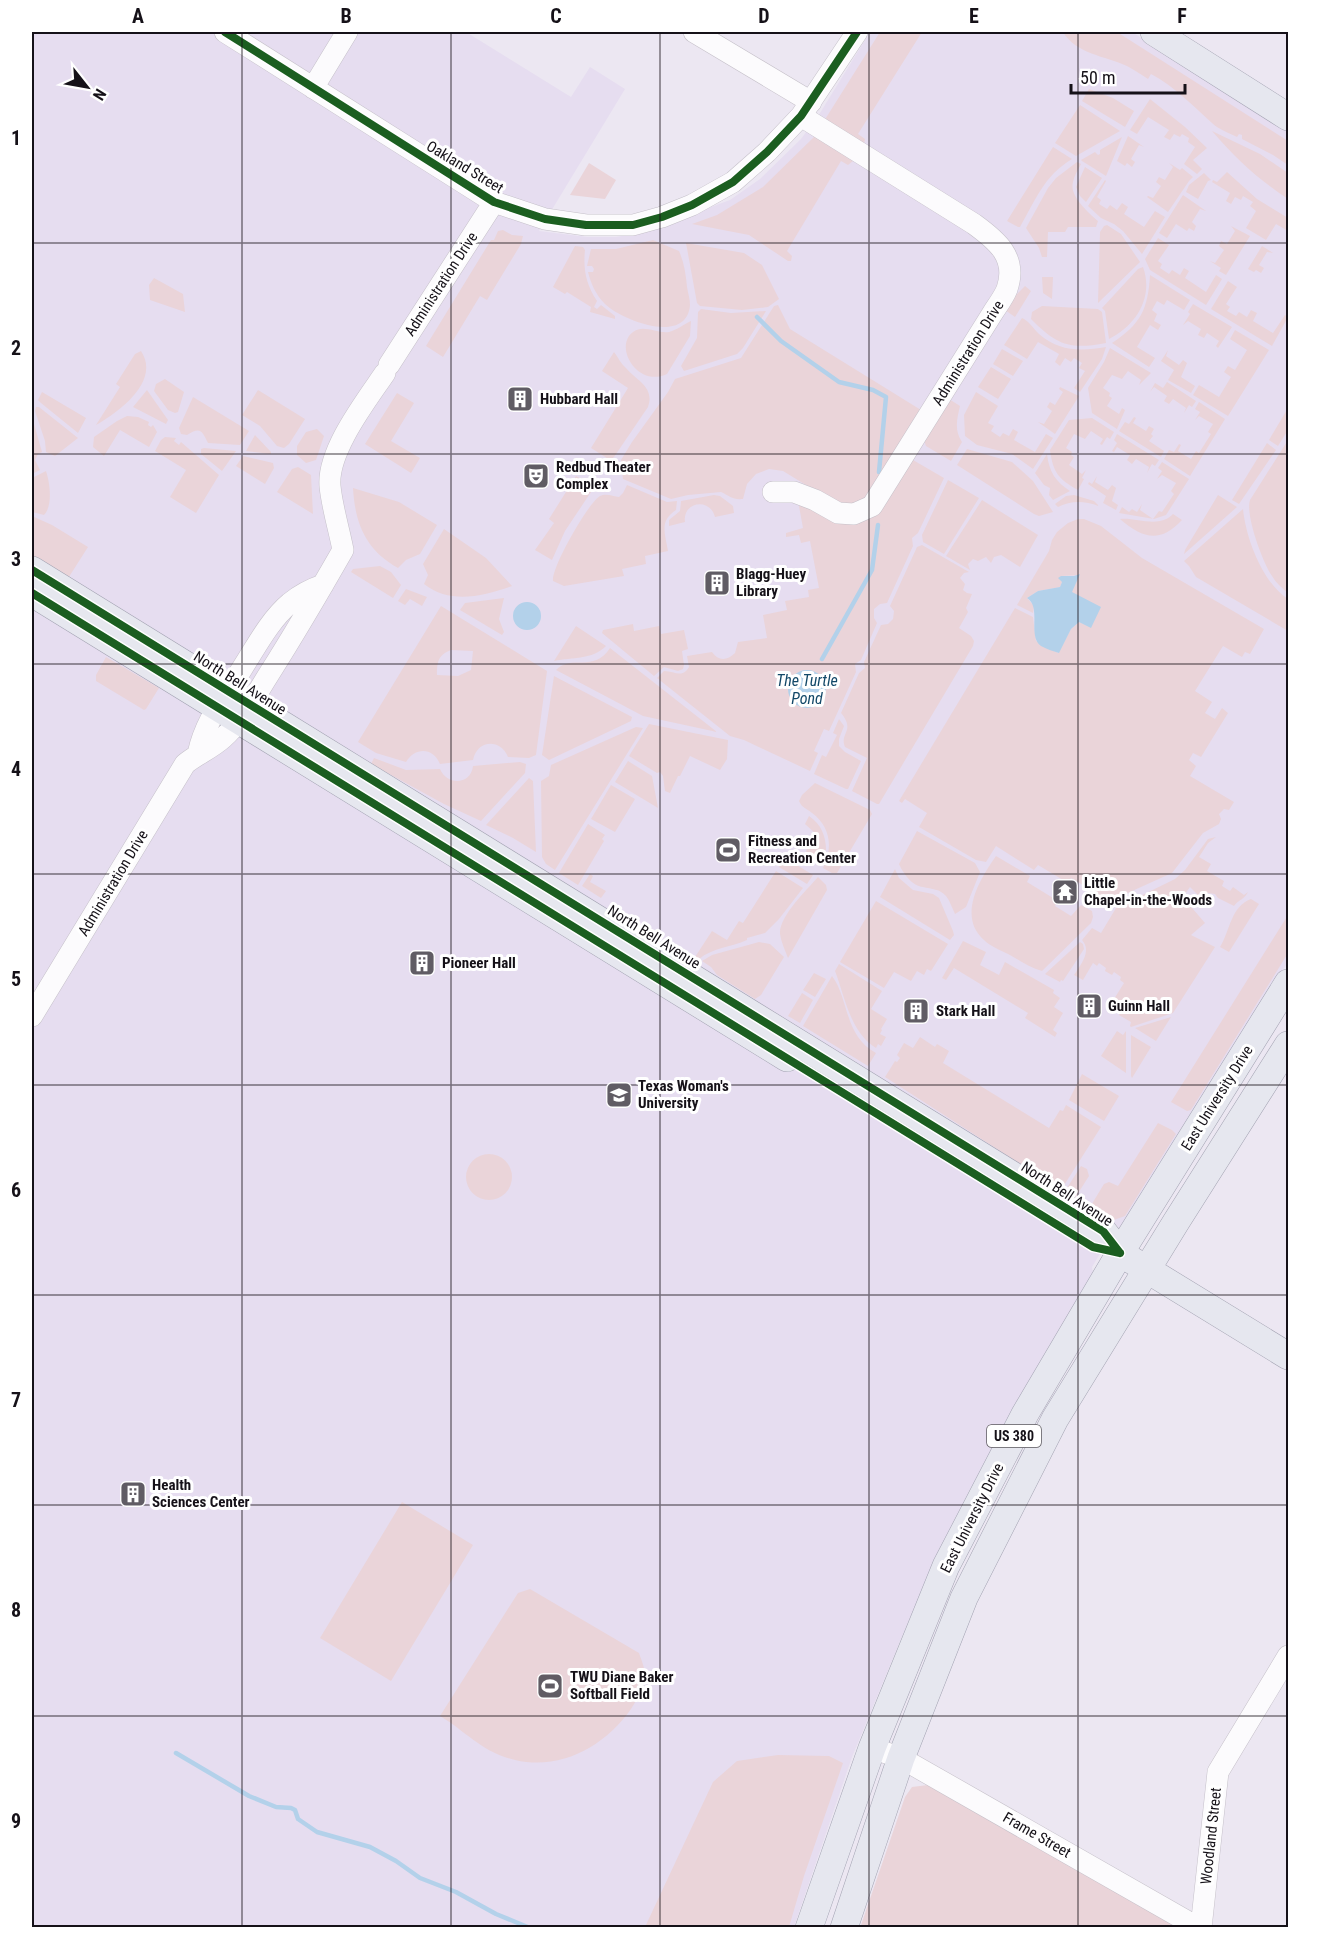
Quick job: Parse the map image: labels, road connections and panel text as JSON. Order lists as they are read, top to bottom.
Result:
{
  "streets": {
    "main road": ["North Bell Avenue", "East University Drive", "US 380"],
    "street": [
      "Oakland Street",
      "Administration Drive",
      "Frame Street",
      "Woodland Street"
    ]
  },
  "crossings": [
    ["Oakland Street", "Administration Drive"],
    ["Administration Drive", "North Bell Avenue"],
    ["North Bell Avenue", "East University Drive"],
    ["East University Drive", "Frame Street"],
    ["Frame Street", "Woodland Street"]
  ],
  "water": ["The Turtle Pond"],
  "places": {
    "building": [
      "Hubbard Hall",
      "Blagg-Huey Library",
      "Pioneer Hall",
      "Guinn Hall",
      "Stark Hall",
      "Health Sciences Center"
    ],
    "theatre": ["Redbud Theater Complex"],
    "sports": ["Fitness and Recreation Center", "TWU Diane Baker Softball Field"],
    "temple": ["Little Chapel-in-the-Woods"],
    "school or university": ["Texas Woman's University"]
  },
  "scale_bar": "50 m",
  "north": "bottom right",
  "grid": {
    "columns": [
      "A",
      "B",
      "C",
      "D",
      "E",
      "F"
    ],
    "rows": [
      "1",
      "2",
      "3",
      "4",
      "5",
      "6",
      "7",
      "8",
      "9"
    ]
  }
}
